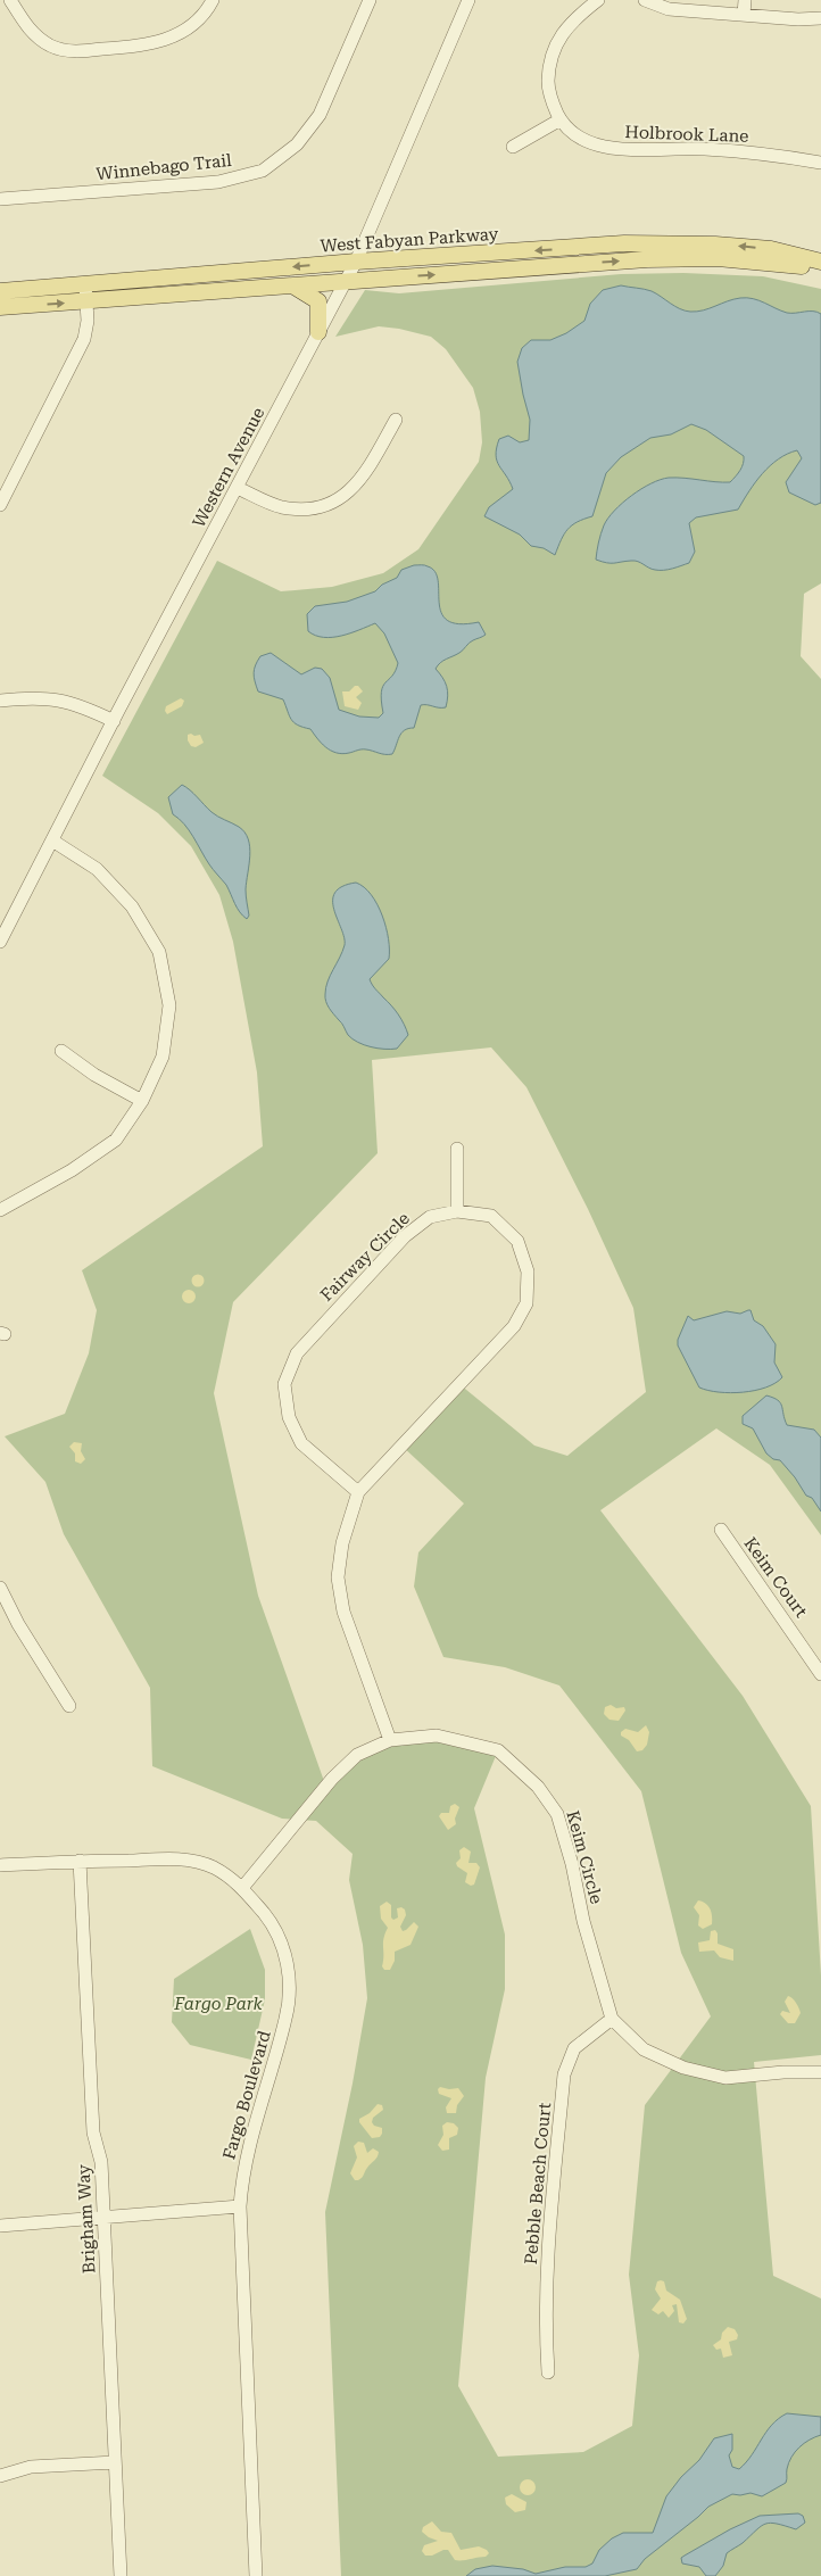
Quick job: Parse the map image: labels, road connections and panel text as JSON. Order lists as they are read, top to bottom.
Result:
{
  "streets": {
    "main road": ["West Fabyan Parkway"],
    "street": [
      "Holbrook Lane",
      "Winnebago Trail",
      "Western Avenue",
      "Fairway Circle",
      "Keim Court",
      "Keim Circle",
      "Fargo Boulevard",
      "Pebble Beach Court",
      "Brigham Way"
    ]
  },
  "crossings": [
    ["West Fabyan Parkway", "Western Avenue"],
    ["Fairway Circle", "Keim Circle"],
    ["Keim Circle", "Fargo Boulevard"],
    ["Keim Circle", "Pebble Beach Court"],
    ["Fargo Boulevard", "Brigham Way"]
  ],
  "parks": ["Fargo Park"]
}
